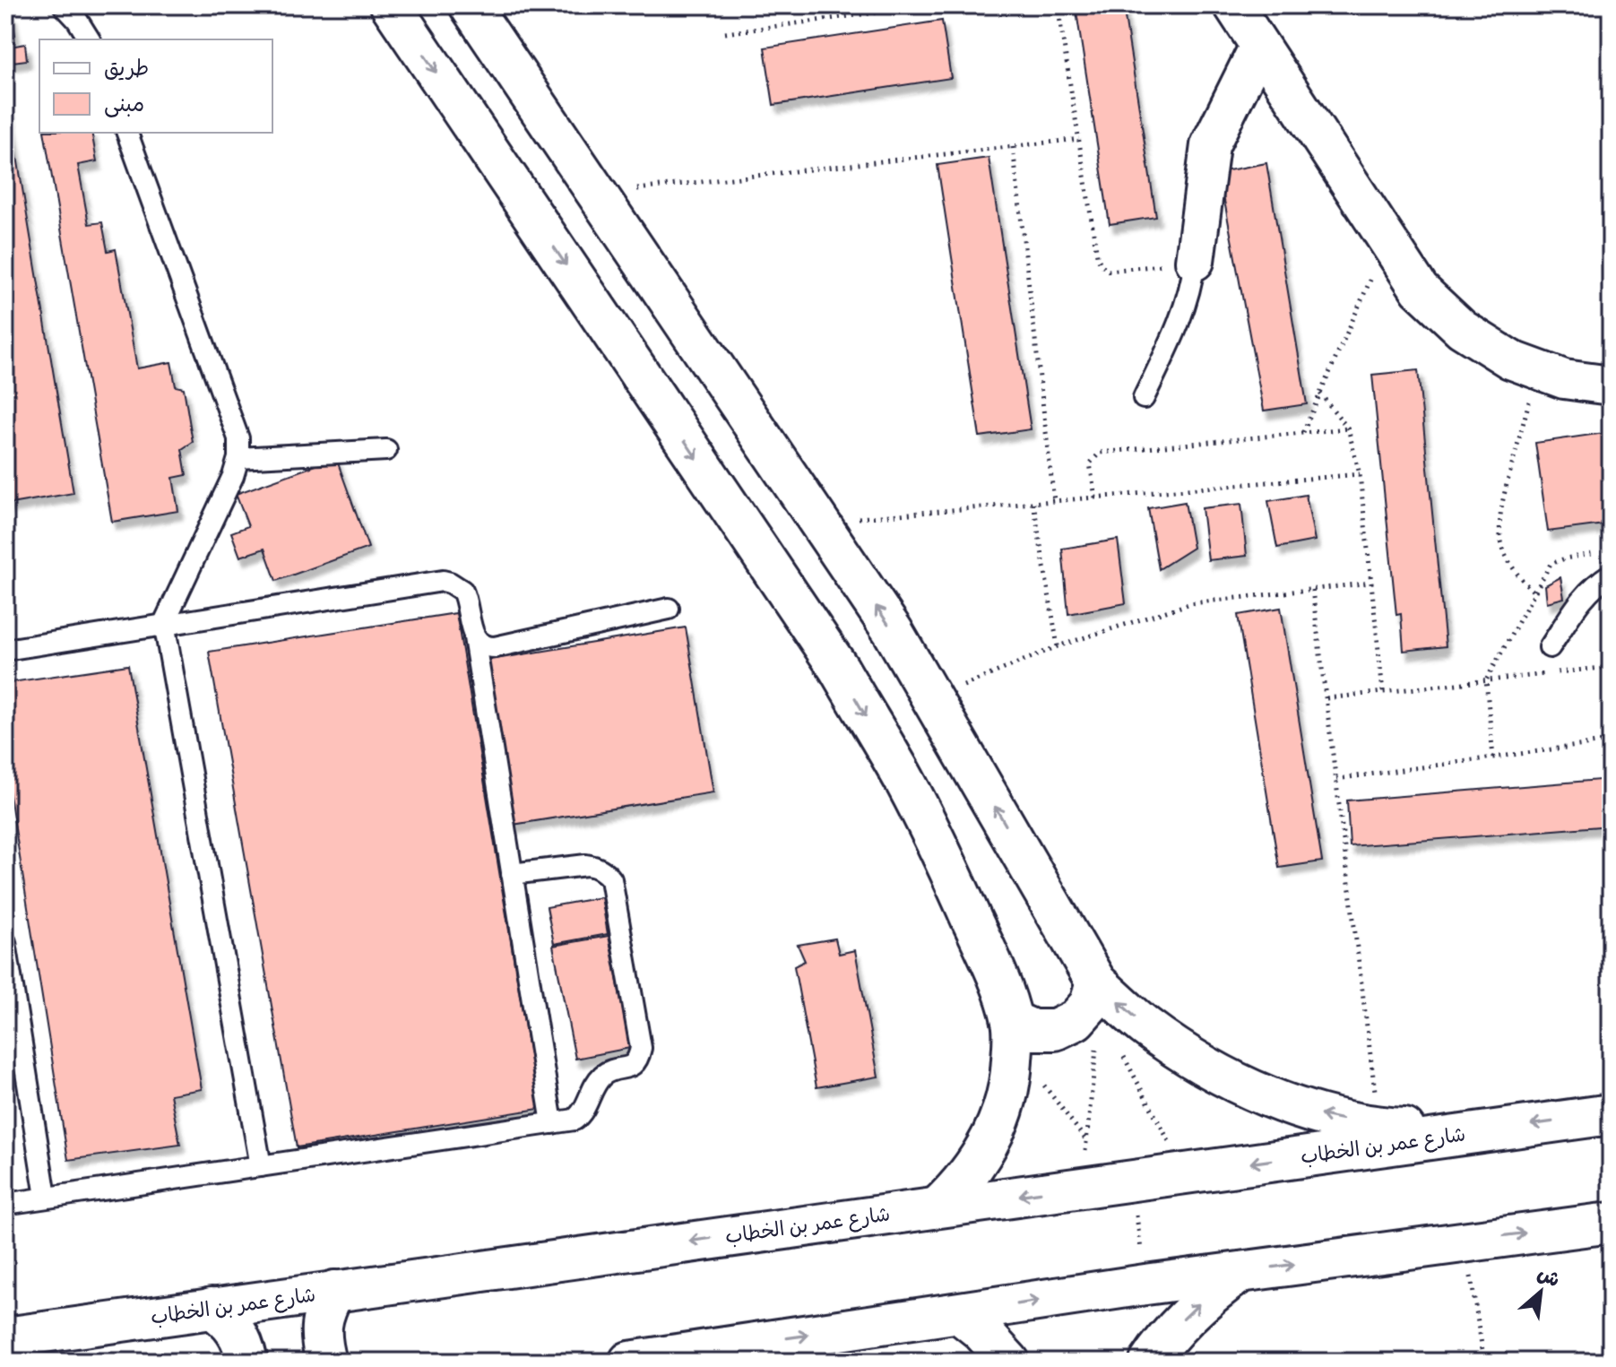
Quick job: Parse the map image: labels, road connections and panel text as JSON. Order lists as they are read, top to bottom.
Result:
{
  "streets": {
    "street": ["شارع عمر بن الخطاب"]
  },
  "legend": ["طريق", "مبنى"],
  "north": "top right"
}
